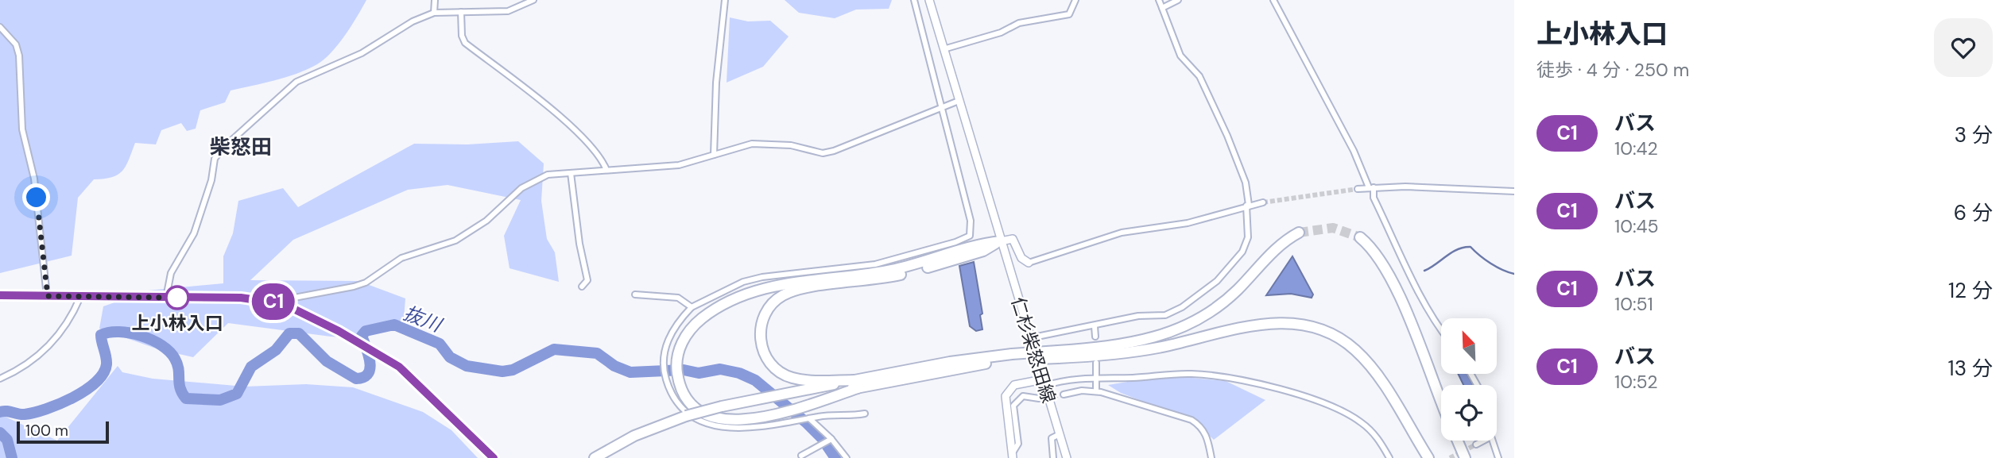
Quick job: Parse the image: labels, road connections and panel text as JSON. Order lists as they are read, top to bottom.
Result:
{
  "streets": {
    "main road": ["仁杉柴怒田線"]
  },
  "districts": ["柴怒田"],
  "water": ["抜川"],
  "places": ["上小林入口"],
  "lines": ["bus line C1"],
  "scale_bar": "100 m",
  "north": "top left",
  "page": {
    "on_map": "C1",
    "heading": ["上小林入口", "徒歩 · 4 分 · 250 m"],
    "list": [
      {
        "mark": "C1",
        "name": "バス",
        "note": "10:42",
        "value": "3 分"
      },
      {
        "mark": "C1",
        "name": "バス",
        "note": "10:45",
        "value": "6 分"
      },
      {
        "mark": "C1",
        "name": "バス",
        "note": "10:51",
        "value": "12 分"
      },
      {
        "mark": "C1",
        "name": "バス",
        "note": "10:52",
        "value": "13 分"
      }
    ],
    "scale": "100 m"
  }
}
